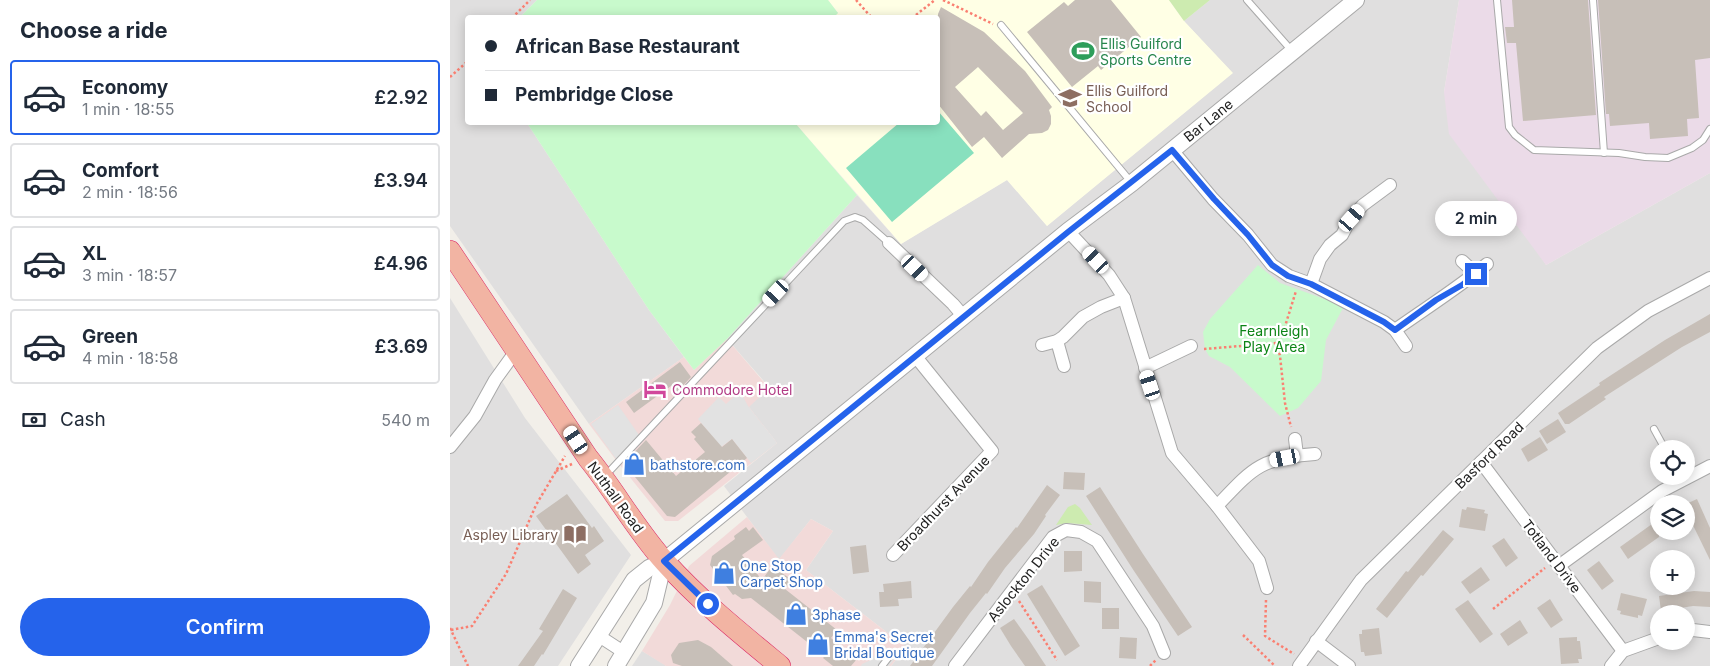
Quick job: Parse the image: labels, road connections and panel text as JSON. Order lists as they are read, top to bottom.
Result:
{
  "streets": {
    "highway": ["Nuthall Road"],
    "street": [
      "Bar Lane",
      "Basford Road",
      "Broadhurst Avenue",
      "Totland Drive",
      "Aslockton Drive"
    ]
  },
  "crossings": [
    ["Bar Lane", "Nuthall Road"],
    ["Bar Lane", "Broadhurst Avenue"],
    ["Basford Road", "Totland Drive"]
  ],
  "parks": ["Fearnleigh Play Area"],
  "places": {
    "sports": ["Ellis Guilford Sports Centre"],
    "school or university": ["Ellis Guilford School"],
    "hotel": ["Commodore Hotel"],
    "shop": [
      "bathstore.com",
      "One Stop Carpet Shop",
      "3phase",
      "Emma's Secret Bridal Boutique"
    ],
    "library": ["Aspley Library"]
  },
  "page": {
    "heading": "Choose a ride",
    "banner": ["African Base Restaurant", "Pembridge Close"],
    "list": [
      {
        "name": "Economy",
        "note": "1 min · 18:55",
        "value": "£2.92"
      },
      {
        "name": "Comfort",
        "note": "2 min · 18:56",
        "value": "£3.94"
      },
      {
        "name": "XL",
        "note": "3 min · 18:57",
        "value": "£4.96"
      },
      {
        "name": "Green",
        "note": "4 min · 18:58",
        "value": "£3.69"
      }
    ],
    "bubble": "2 min",
    "pay": ["Cash", "540 m"],
    "map_buttons": ["+", "−"],
    "buttons": "Confirm"
  }
}
